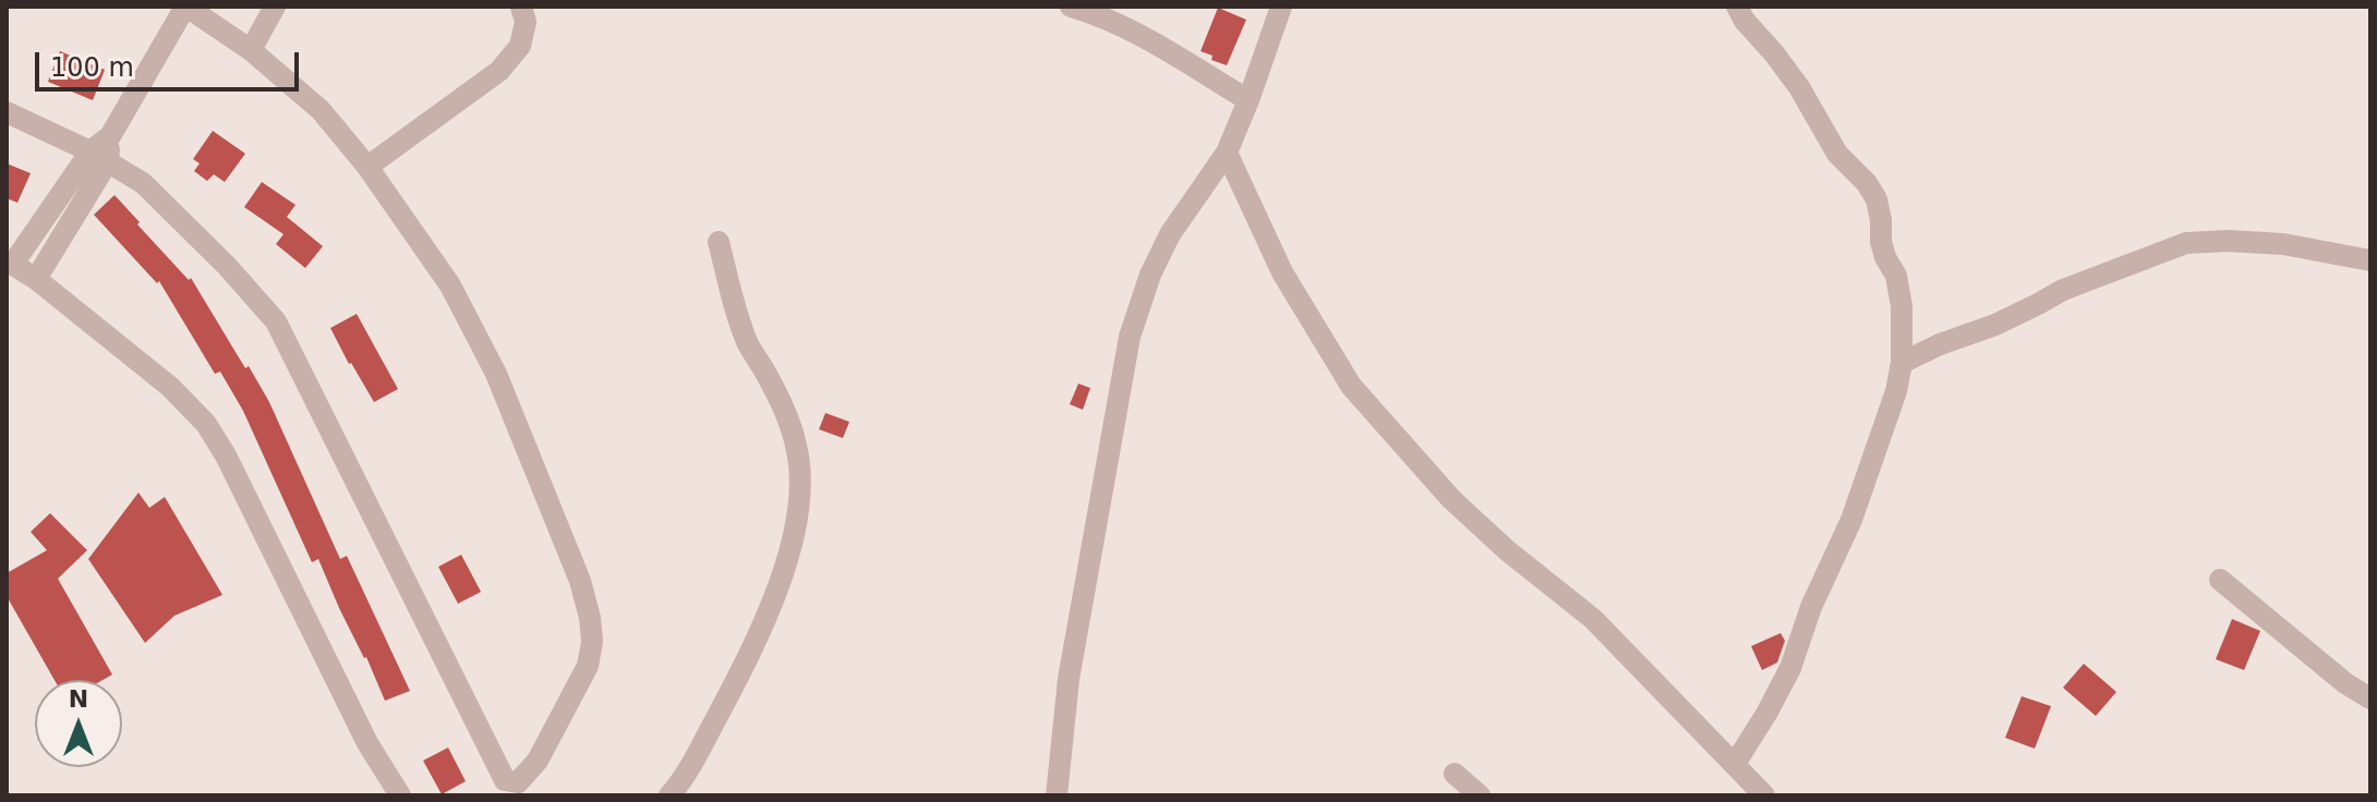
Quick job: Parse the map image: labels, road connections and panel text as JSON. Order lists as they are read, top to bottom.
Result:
{
  "scale_bar": "100 m",
  "north": "top"
}
